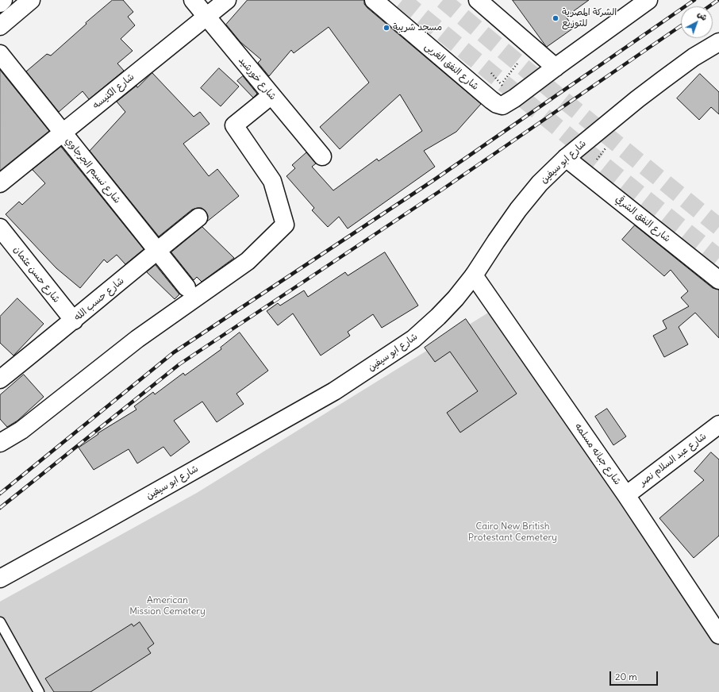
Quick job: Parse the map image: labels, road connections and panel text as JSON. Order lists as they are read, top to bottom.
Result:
{
  "streets": {
    "main road": [
      "شارع النفق الغربى",
      "شارع خورشيد",
      "شارع الكنيسه",
      "شارع ابو سيفين",
      "شارع نسيم الجرجاوي",
      "شارع النفق الشرقي",
      "شارع حسن عثمان",
      "شارع حسب الله",
      "شارع جبانه مسلمه",
      "شارع عبد السلام نصر"
    ]
  },
  "crossings": [
    ["شارع خورشيد", "شارع الكنيسه"],
    ["شارع الكنيسه", "شارع نسيم الجرجاوي"],
    ["شارع ابو سيفين", "شارع النفق الشرقي"],
    ["شارع ابو سيفين", "شارع جبانه مسلمه"],
    ["شارع نسيم الجرجاوي", "شارع حسب الله"],
    ["شارع حسن عثمان", "شارع حسب الله"],
    ["شارع جبانه مسلمه", "شارع عبد السلام نصر"]
  ],
  "parks": ["Cairo New British Protestant Cemetery", "American Mission Cemetery"],
  "places": ["الشركة المصرية للتوزيع", "مسجد شريبة"],
  "scale_bar": "20 m",
  "north": "top right"
}
